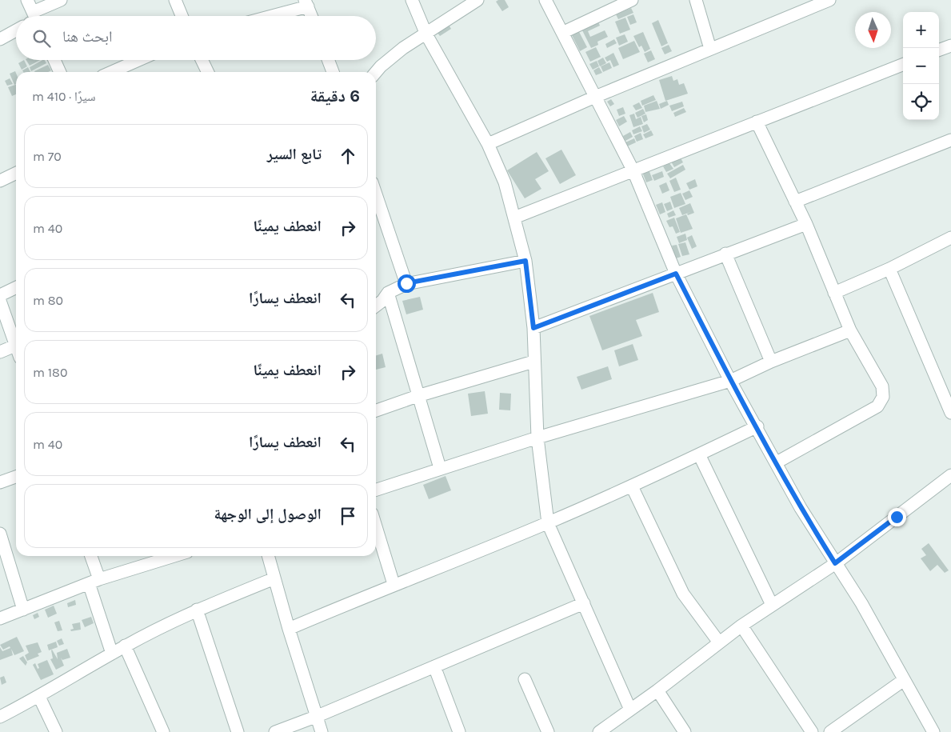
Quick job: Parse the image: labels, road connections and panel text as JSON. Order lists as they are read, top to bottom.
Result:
{
  "north": "bottom",
  "page": {
    "map_buttons": ["+", "−"],
    "search": "ابحث هنا",
    "heading": ["6 دقيقة", "سيرًا · 410 m"],
    "list": [
      ["تابع السير", "70 m"],
      ["انعطف يمينًا", "40 m"],
      ["انعطف يسارًا", "80 m"],
      ["انعطف يمينًا", "180 m"],
      ["انعطف يسارًا", "40 m"],
      "الوصول إلى الوجهة"
    ]
  }
}
